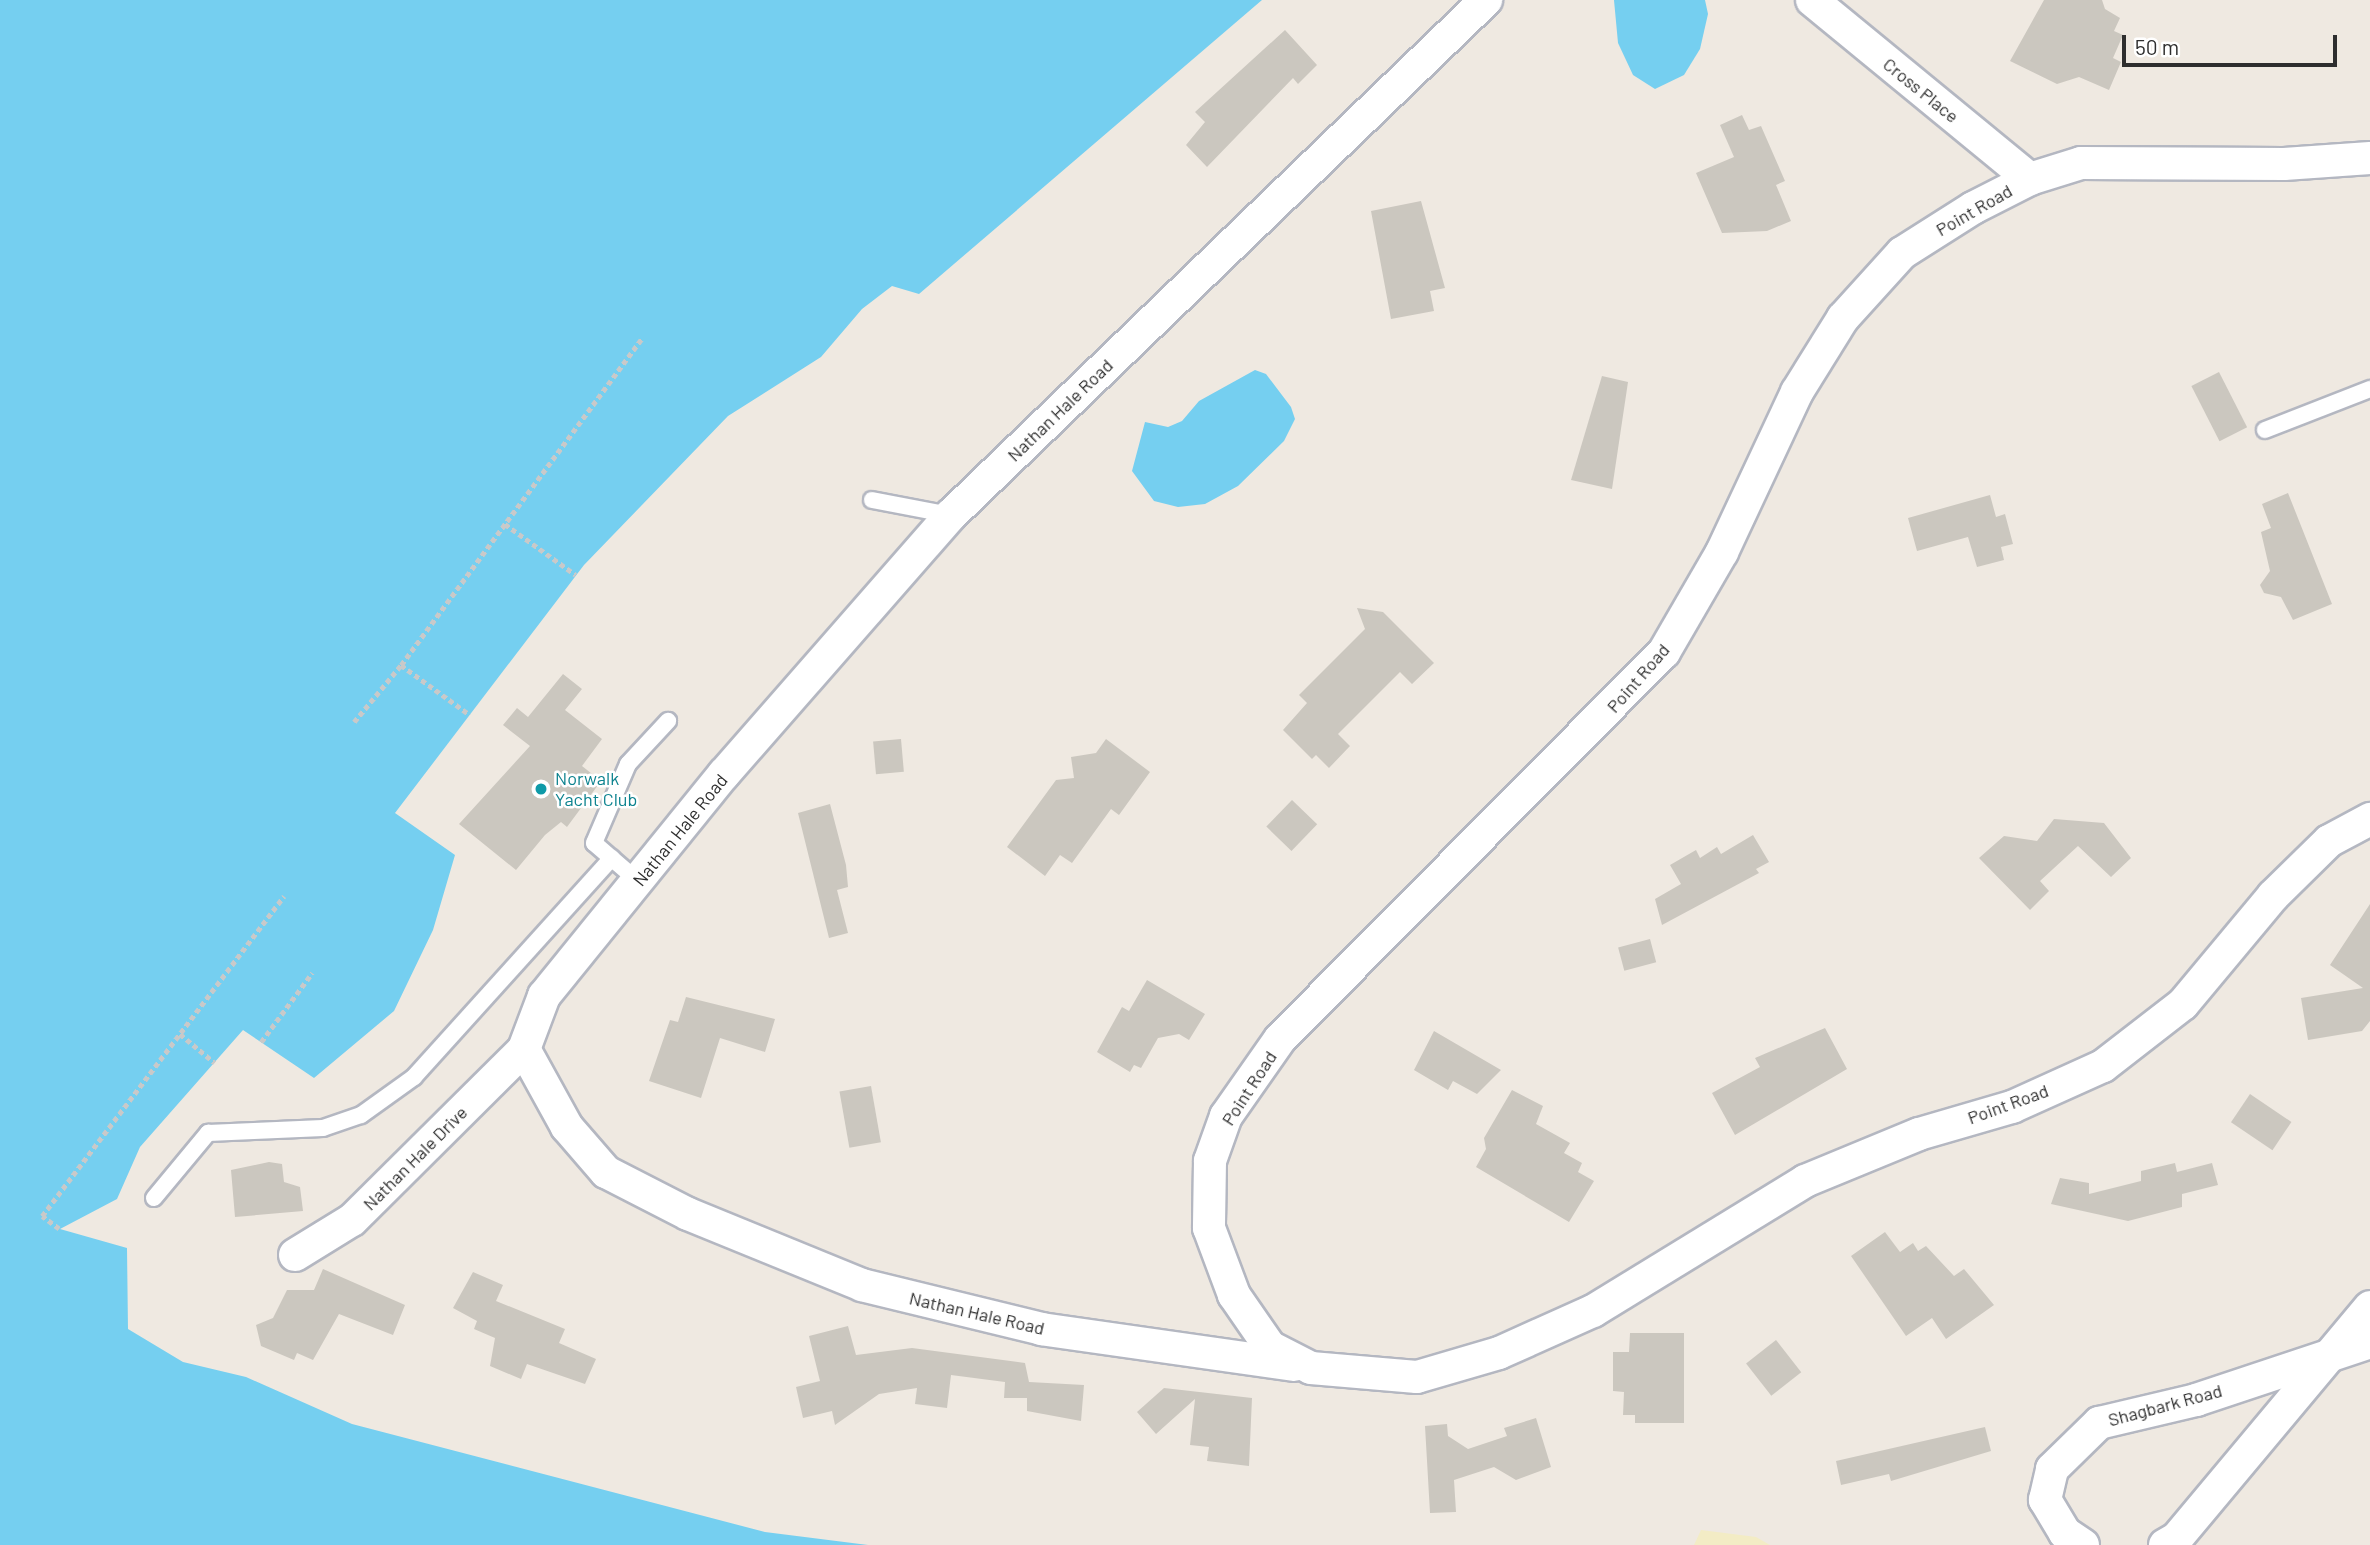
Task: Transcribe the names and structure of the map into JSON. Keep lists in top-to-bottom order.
{
  "streets": {
    "street": [
      "Cross Place",
      "Point Road",
      "Nathan Hale Road",
      "Nathan Hale Drive",
      "Shagbark Road"
    ]
  },
  "crossings": [
    ["Cross Place", "Point Road"],
    ["Point Road", "Nathan Hale Road"],
    ["Nathan Hale Road", "Nathan Hale Drive"]
  ],
  "places": ["Norwalk Yacht Club"],
  "scale_bar": "50 m"
}
